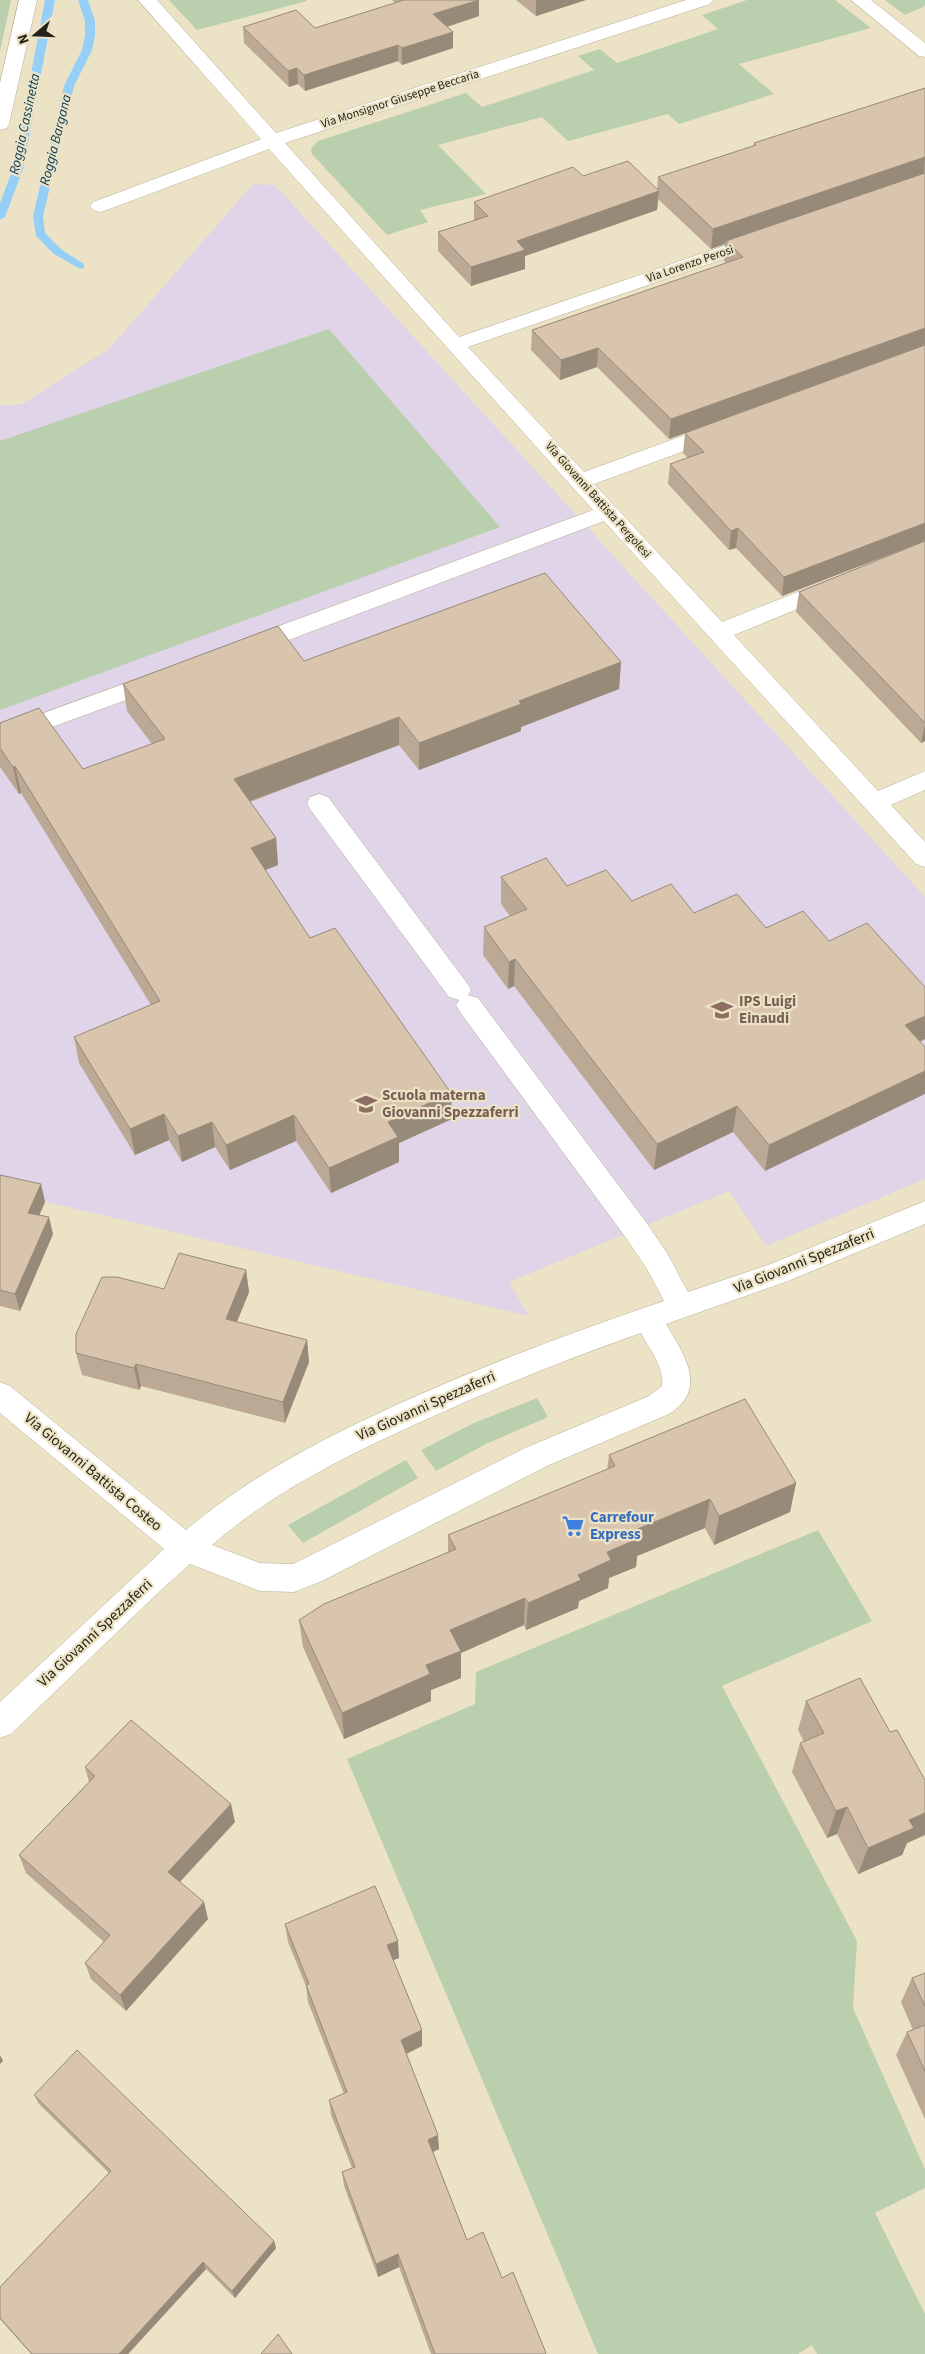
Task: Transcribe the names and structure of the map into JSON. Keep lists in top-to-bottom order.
{
  "streets": {
    "street": [
      "Via Monsignor Giuseppe Beccaria",
      "Via Lorenzo Perosi",
      "Via Giovanni Battista Pergolesi",
      "Via Giovanni Spezzaferri",
      "Via Giovanni Battista Costeo"
    ]
  },
  "crossings": [
    ["Via Monsignor Giuseppe Beccaria", "Via Giovanni Battista Pergolesi"],
    ["Via Lorenzo Perosi", "Via Giovanni Battista Pergolesi"],
    ["Via Giovanni Spezzaferri", "Via Giovanni Battista Costeo"]
  ],
  "water": ["Roggia Cassinetta", "Roggia Bargana"],
  "places": {
    "school or university": ["IPS Luigi Einaudi", "Scuola materna Giovanni Spezzaferri"],
    "supermarket": ["Carrefour Express"]
  },
  "north": "left"
}
